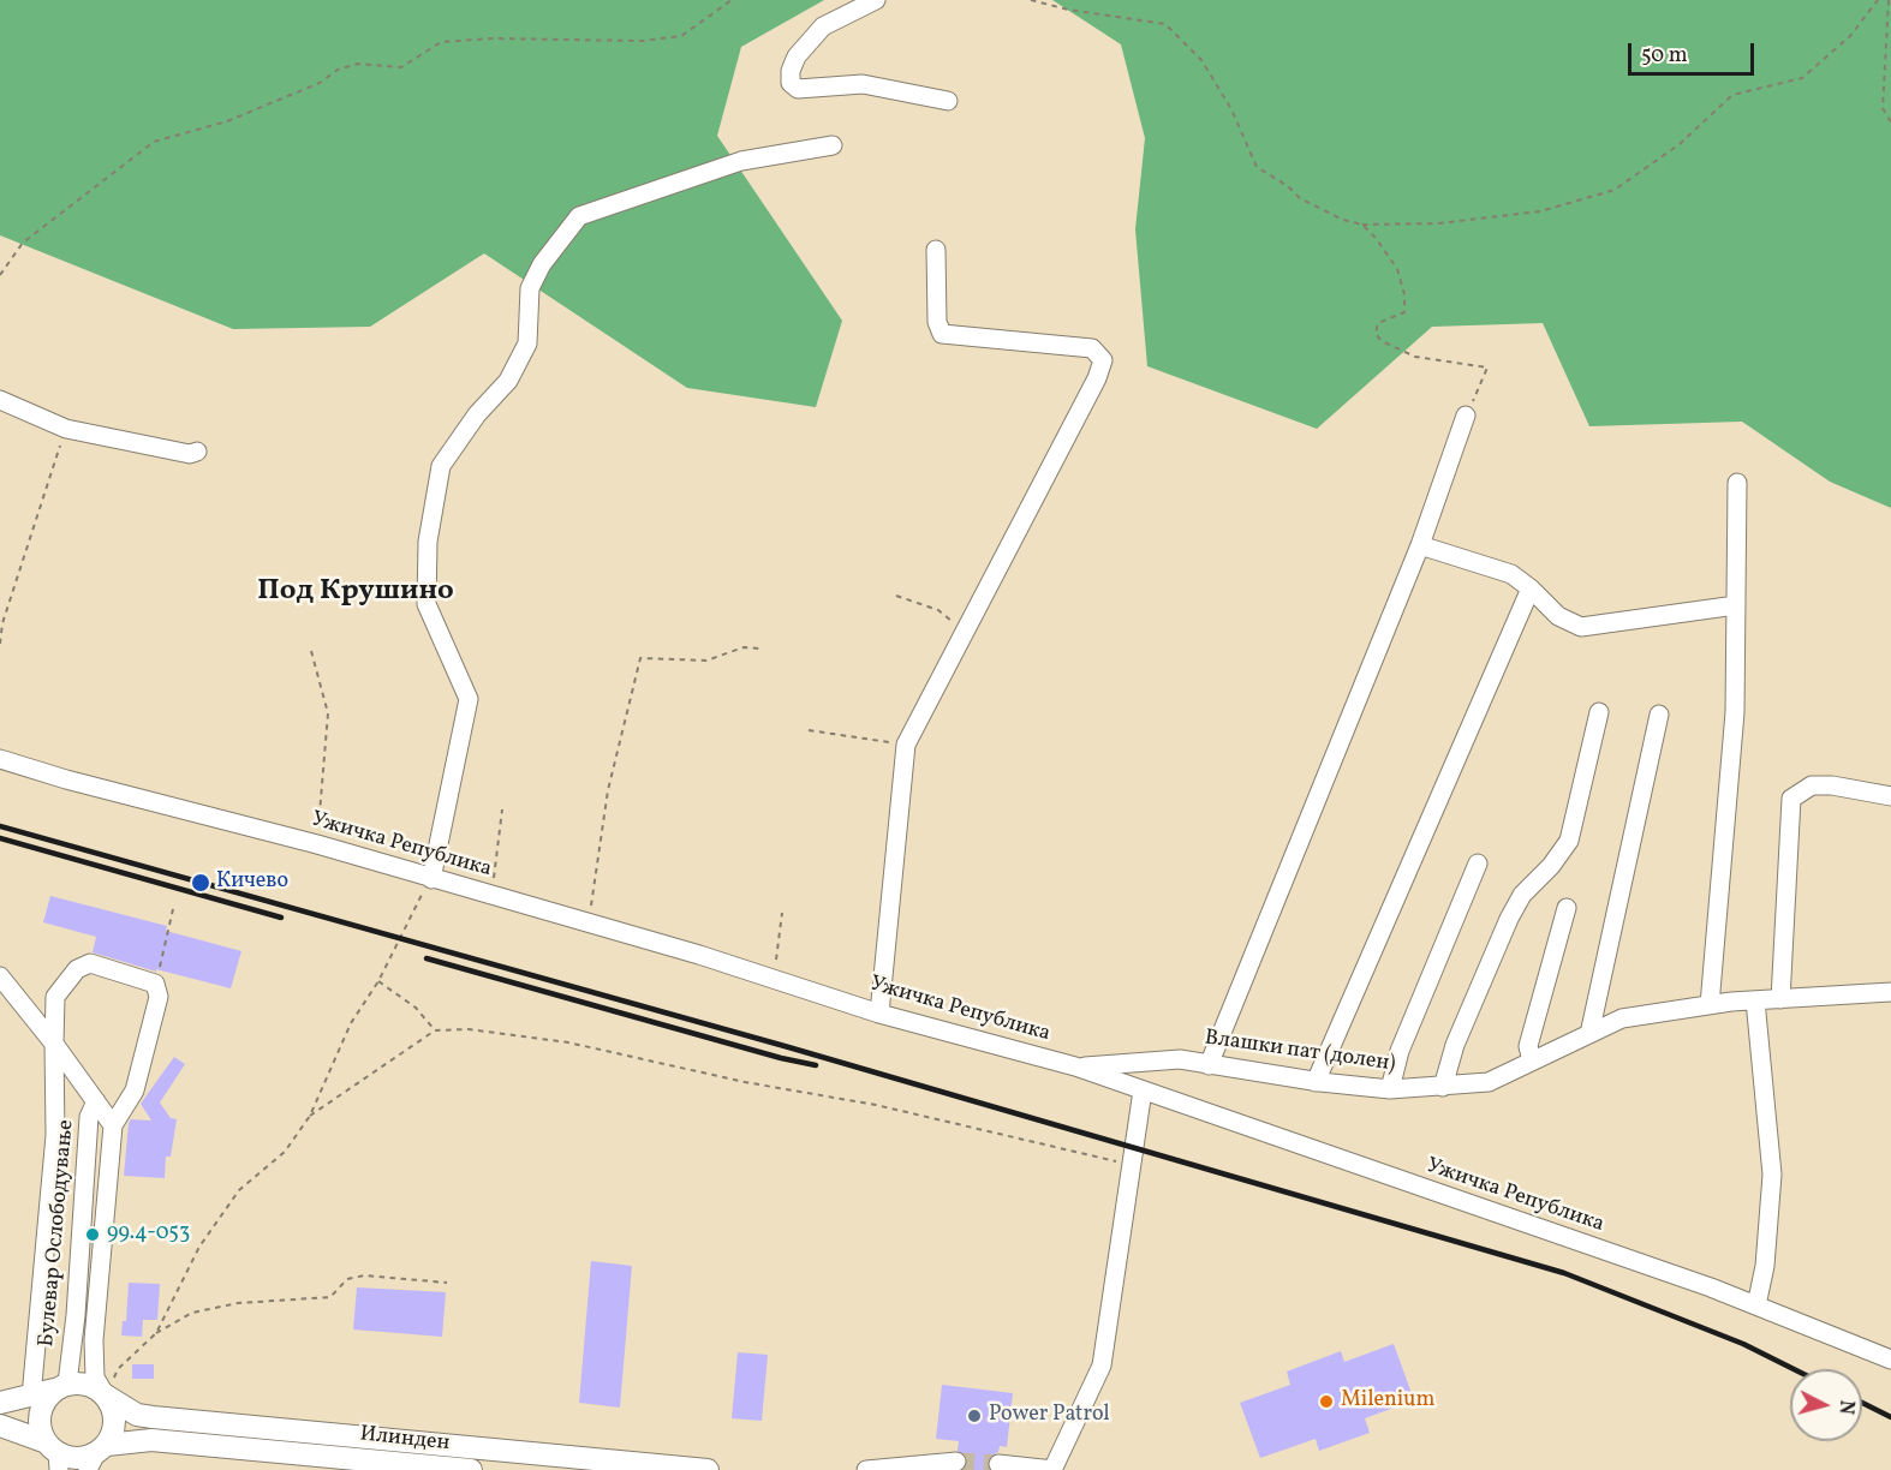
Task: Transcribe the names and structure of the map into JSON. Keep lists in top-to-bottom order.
{
  "streets": {
    "main road": ["Илинден"],
    "street": ["Ужичка Република", "Влашки пат (долен)", "Булевар Ослободување"]
  },
  "crossings": [
    ["Ужичка Република", "Влашки пат (долен)"],
    ["Булевар Ослободување", "Илинден"]
  ],
  "districts": ["Под Крушино"],
  "places": [
    "Кичево",
    "99.4-053",
    "Milenium",
    "Power Patrol"
  ],
  "scale_bar": "50 m",
  "north": "right"
}
